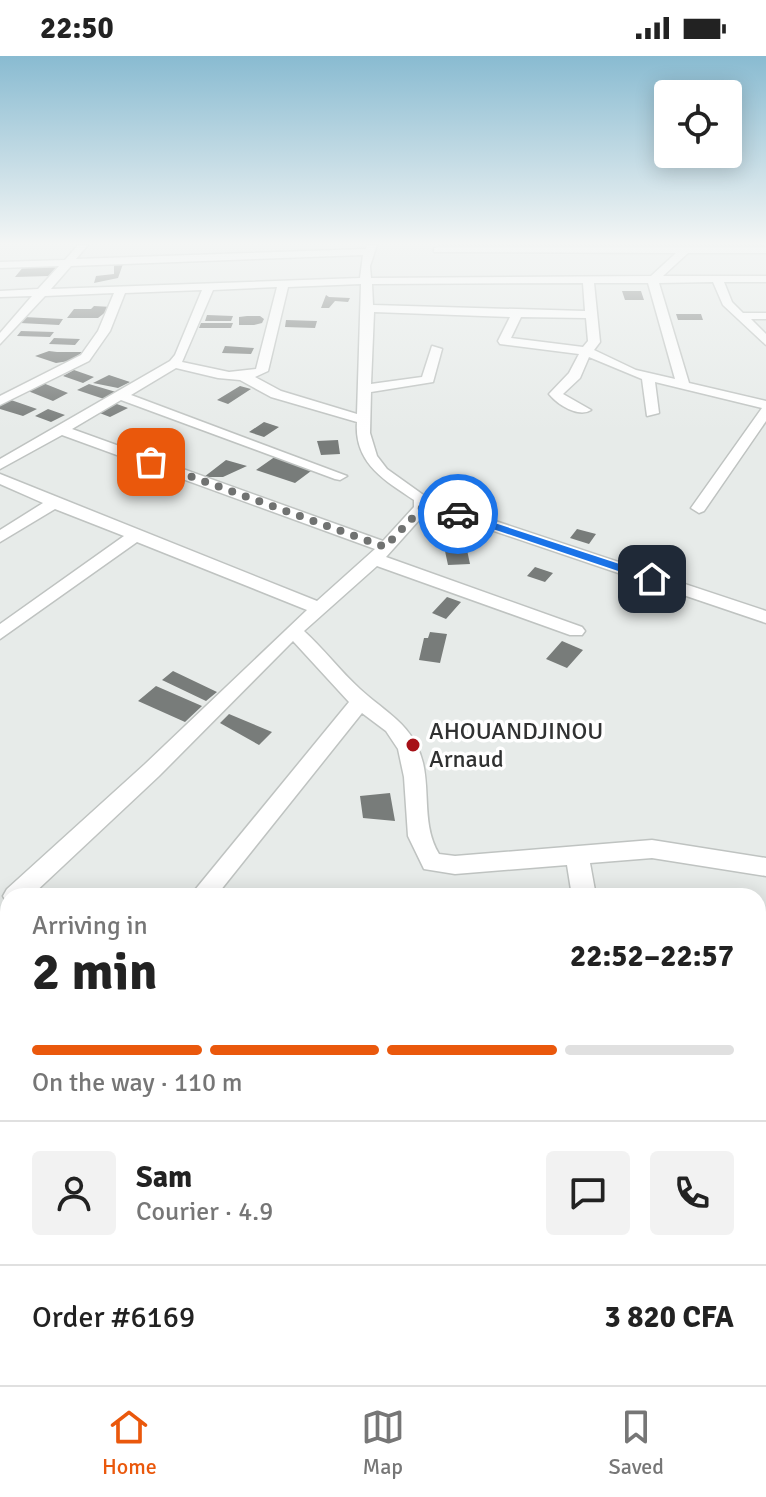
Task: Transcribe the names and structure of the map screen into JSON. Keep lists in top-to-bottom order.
{
  "places": ["AHOUANDJINOU Arnaud"],
  "page": {
    "status": "22:50",
    "heading": ["2 min", "Arriving in", "22:52–22:57"],
    "panel": [
      "Sam",
      "Courier · 4.9",
      "Order #6169",
      "3 820 CFA"
    ],
    "bar": "On the way · 110 m",
    "tabs": ["Home", "Map", "Saved"]
  }
}
